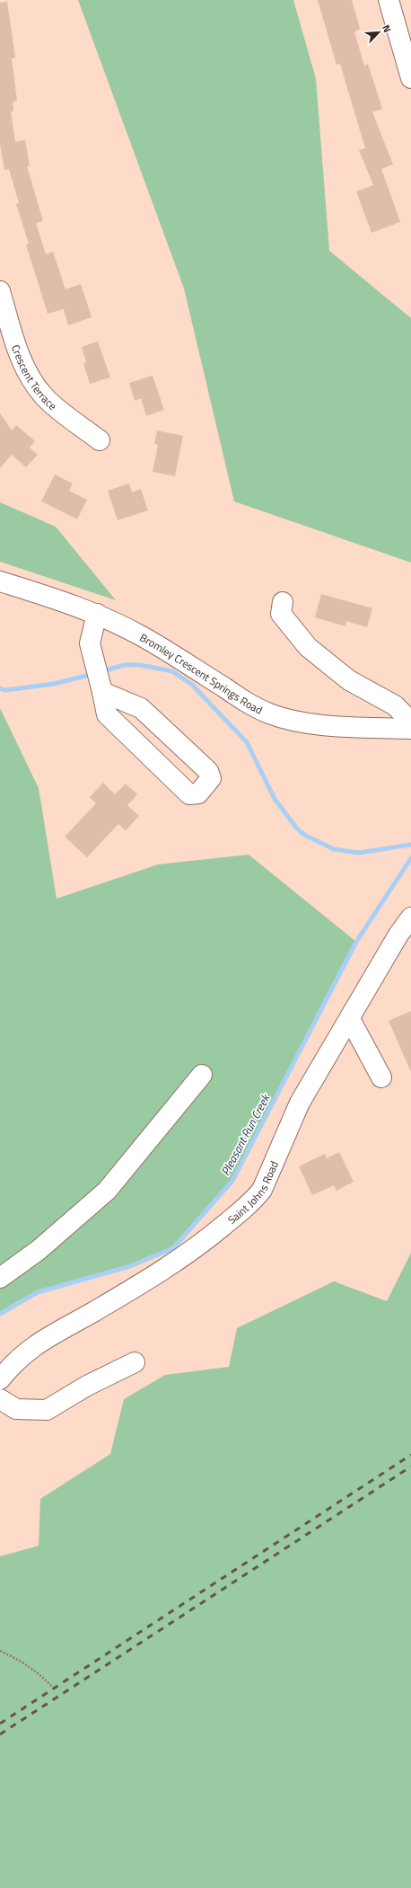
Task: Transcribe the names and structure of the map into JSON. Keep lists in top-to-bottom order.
{
  "streets": {
    "street": ["Crescent Terrace", "Bromley Crescent Springs Road", "Saint Johns Road"]
  },
  "water": ["Pleasant Run Creek"],
  "north": "top right"
}
